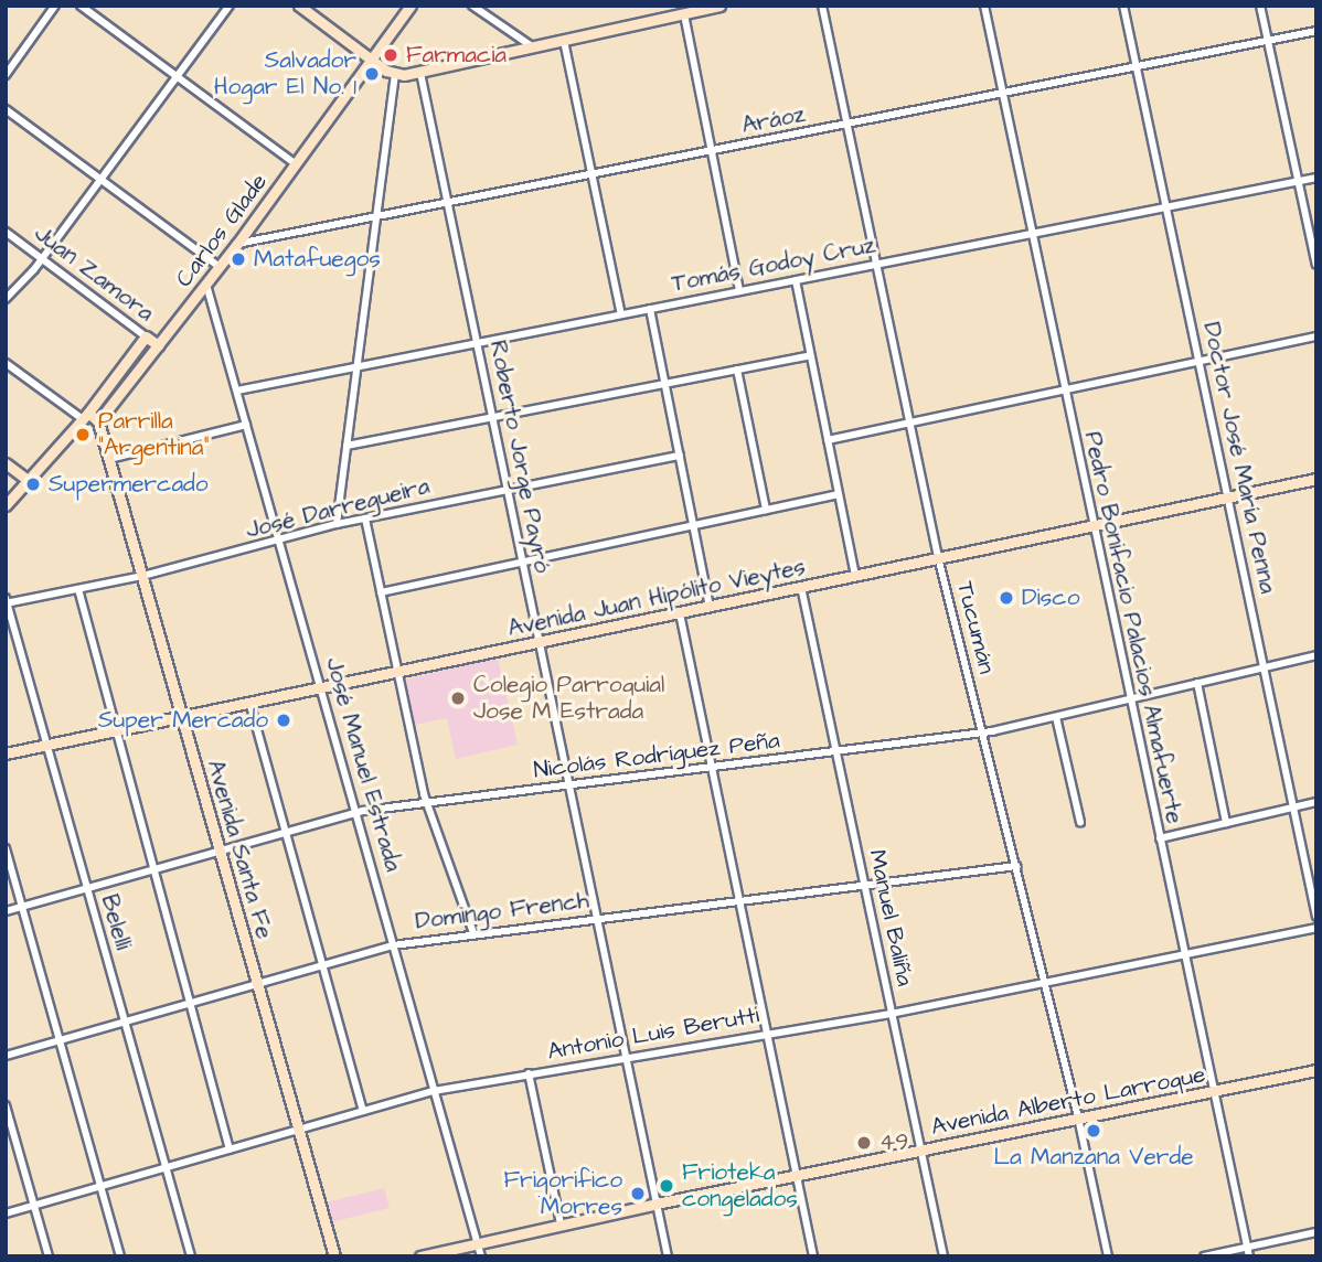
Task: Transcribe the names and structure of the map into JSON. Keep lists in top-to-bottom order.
{
  "streets": {
    "street": [
      "Aráoz",
      "Carlos Glade",
      "Tomás Godoy Cruz",
      "Juan Zamora",
      "Roberto Jorge Payró",
      "Doctor José María Penna",
      "José Darregueira",
      "Avenida Juan Hipólito Vieytes",
      "Tucumán",
      "Pedro Bonifacio Palacios Almafuerte",
      "Nicolás Rodríguez Peña",
      "José Manuel Estrada",
      "Avenida Santa Fe",
      "Domingo French",
      "Manuel Baliña",
      "Belelli",
      "Antonio Luis Berutti",
      "Avenida Alberto Larroque"
    ]
  },
  "crossings": [
    ["Aráoz", "Carlos Glade"],
    ["Aráoz", "Roberto Jorge Payró"],
    ["Aráoz", "Doctor José María Penna"],
    ["Aráoz", "Tucumán"],
    ["Aráoz", "Pedro Bonifacio Palacios Almafuerte"],
    ["Carlos Glade", "Juan Zamora"],
    ["Carlos Glade", "José Manuel Estrada"],
    ["Carlos Glade", "Avenida Santa Fe"],
    ["Tomás Godoy Cruz", "Roberto Jorge Payró"],
    ["Tomás Godoy Cruz", "Doctor José María Penna"],
    ["Tomás Godoy Cruz", "Tucumán"],
    ["Tomás Godoy Cruz", "Pedro Bonifacio Palacios Almafuerte"],
    ["Tomás Godoy Cruz", "José Manuel Estrada"],
    ["Roberto Jorge Payró", "José Darregueira"],
    ["Roberto Jorge Payró", "Avenida Juan Hipólito Vieytes"],
    ["Roberto Jorge Payró", "Nicolás Rodríguez Peña"],
    ["Roberto Jorge Payró", "Domingo French"],
    ["Roberto Jorge Payró", "Antonio Luis Berutti"],
    ["Roberto Jorge Payró", "Avenida Alberto Larroque"],
    ["Doctor José María Penna", "Avenida Juan Hipólito Vieytes"],
    ["Doctor José María Penna", "Nicolás Rodríguez Peña"],
    ["José Darregueira", "José Manuel Estrada"],
    ["José Darregueira", "Avenida Santa Fe"],
    ["José Darregueira", "Belelli"],
    ["Avenida Juan Hipólito Vieytes", "Tucumán"],
    ["Avenida Juan Hipólito Vieytes", "Pedro Bonifacio Palacios Almafuerte"],
    ["Avenida Juan Hipólito Vieytes", "José Manuel Estrada"],
    ["Avenida Juan Hipólito Vieytes", "Avenida Santa Fe"],
    ["Avenida Juan Hipólito Vieytes", "Manuel Baliña"],
    ["Avenida Juan Hipólito Vieytes", "Belelli"],
    ["Tucumán", "Nicolás Rodríguez Peña"],
    ["Tucumán", "Domingo French"],
    ["Tucumán", "Antonio Luis Berutti"],
    ["Tucumán", "Avenida Alberto Larroque"],
    ["Pedro Bonifacio Palacios Almafuerte", "Nicolás Rodríguez Peña"],
    ["Pedro Bonifacio Palacios Almafuerte", "Antonio Luis Berutti"],
    ["Pedro Bonifacio Palacios Almafuerte", "Avenida Alberto Larroque"],
    ["Nicolás Rodríguez Peña", "José Manuel Estrada"],
    ["Nicolás Rodríguez Peña", "Avenida Santa Fe"],
    ["Nicolás Rodríguez Peña", "Manuel Baliña"],
    ["Nicolás Rodríguez Peña", "Belelli"],
    ["José Manuel Estrada", "Domingo French"],
    ["José Manuel Estrada", "Antonio Luis Berutti"],
    ["José Manuel Estrada", "Avenida Alberto Larroque"],
    ["Avenida Santa Fe", "Domingo French"],
    ["Avenida Santa Fe", "Antonio Luis Berutti"],
    ["Domingo French", "Manuel Baliña"],
    ["Domingo French", "Belelli"],
    ["Manuel Baliña", "Antonio Luis Berutti"],
    ["Manuel Baliña", "Avenida Alberto Larroque"],
    ["Belelli", "Antonio Luis Berutti"]
  ],
  "places": [
    "Farmacia",
    "Salvador Hogar El No. 1",
    "Matafuegos",
    "Parrilla \"Argentina\"",
    "Supermercado",
    "Disco",
    "Colegio Parroquial Jose M Estrada",
    "Super Mercado",
    "La Manzana Verde",
    "49",
    "Frioteka congelados",
    "Frigorifico Morres"
  ]
}
